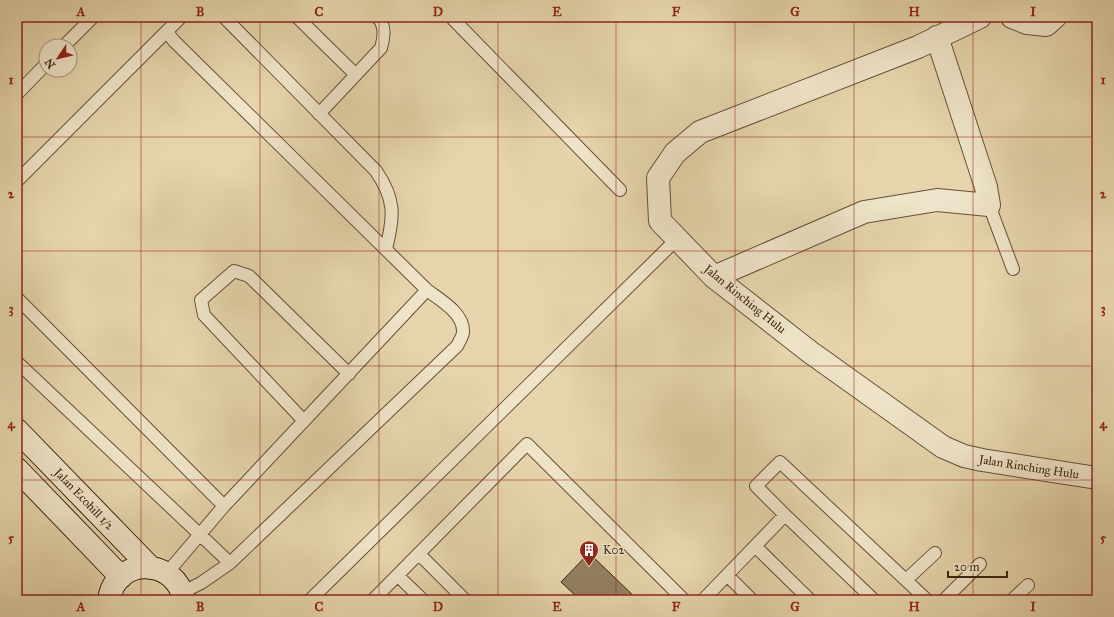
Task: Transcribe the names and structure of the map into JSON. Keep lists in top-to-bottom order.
{
  "streets": {
    "street": ["Jalan Rinching Hulu", "Jalan Ecohill 1/2"]
  },
  "places": {
    "building": ["K02"]
  },
  "scale_bar": "20 m",
  "north": "bottom left",
  "grid": {
    "columns": [
      "A",
      "B",
      "C",
      "D",
      "E",
      "F",
      "G",
      "H",
      "I"
    ],
    "rows": [
      "1",
      "2",
      "3",
      "4",
      "5"
    ]
  }
}
